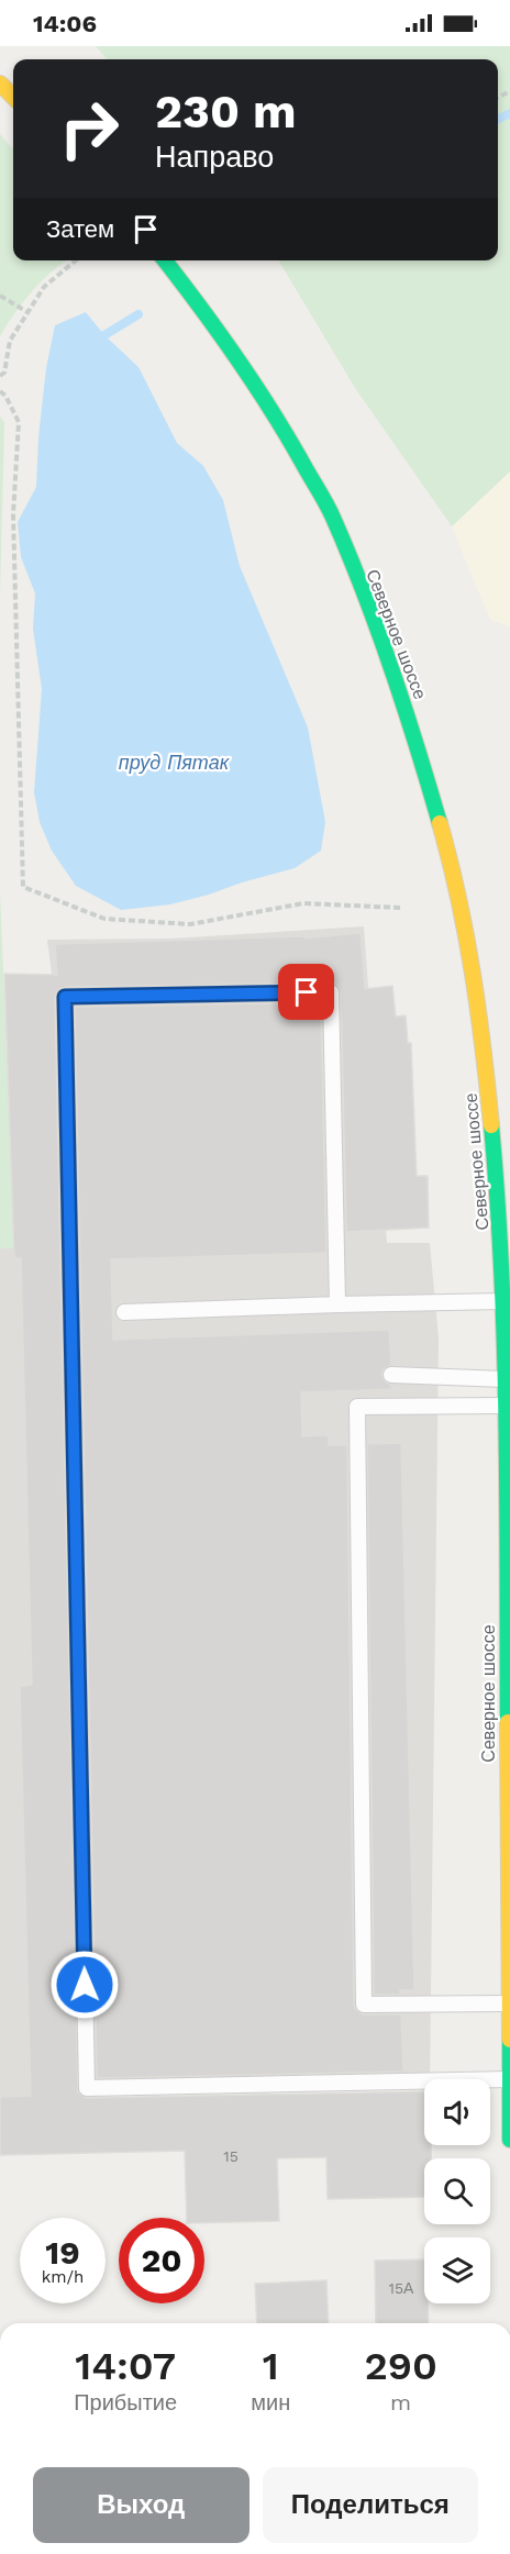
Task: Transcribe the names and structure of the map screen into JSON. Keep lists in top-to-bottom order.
{
  "streets": {
    "main road": ["Северное шоссе"]
  },
  "water": ["пруд Пятак"],
  "house_numbers": ["15", "15А"],
  "page": {
    "status": "14:06",
    "turn": ["230 m", "Направо"],
    "then": "Затем",
    "speed": "19 km/h",
    "limit": "20",
    "eta": [
      "14:07",
      "Прибытие",
      "1",
      "мин",
      "290",
      "m"
    ],
    "buttons": ["Выход", "Поделиться"]
  }
}
